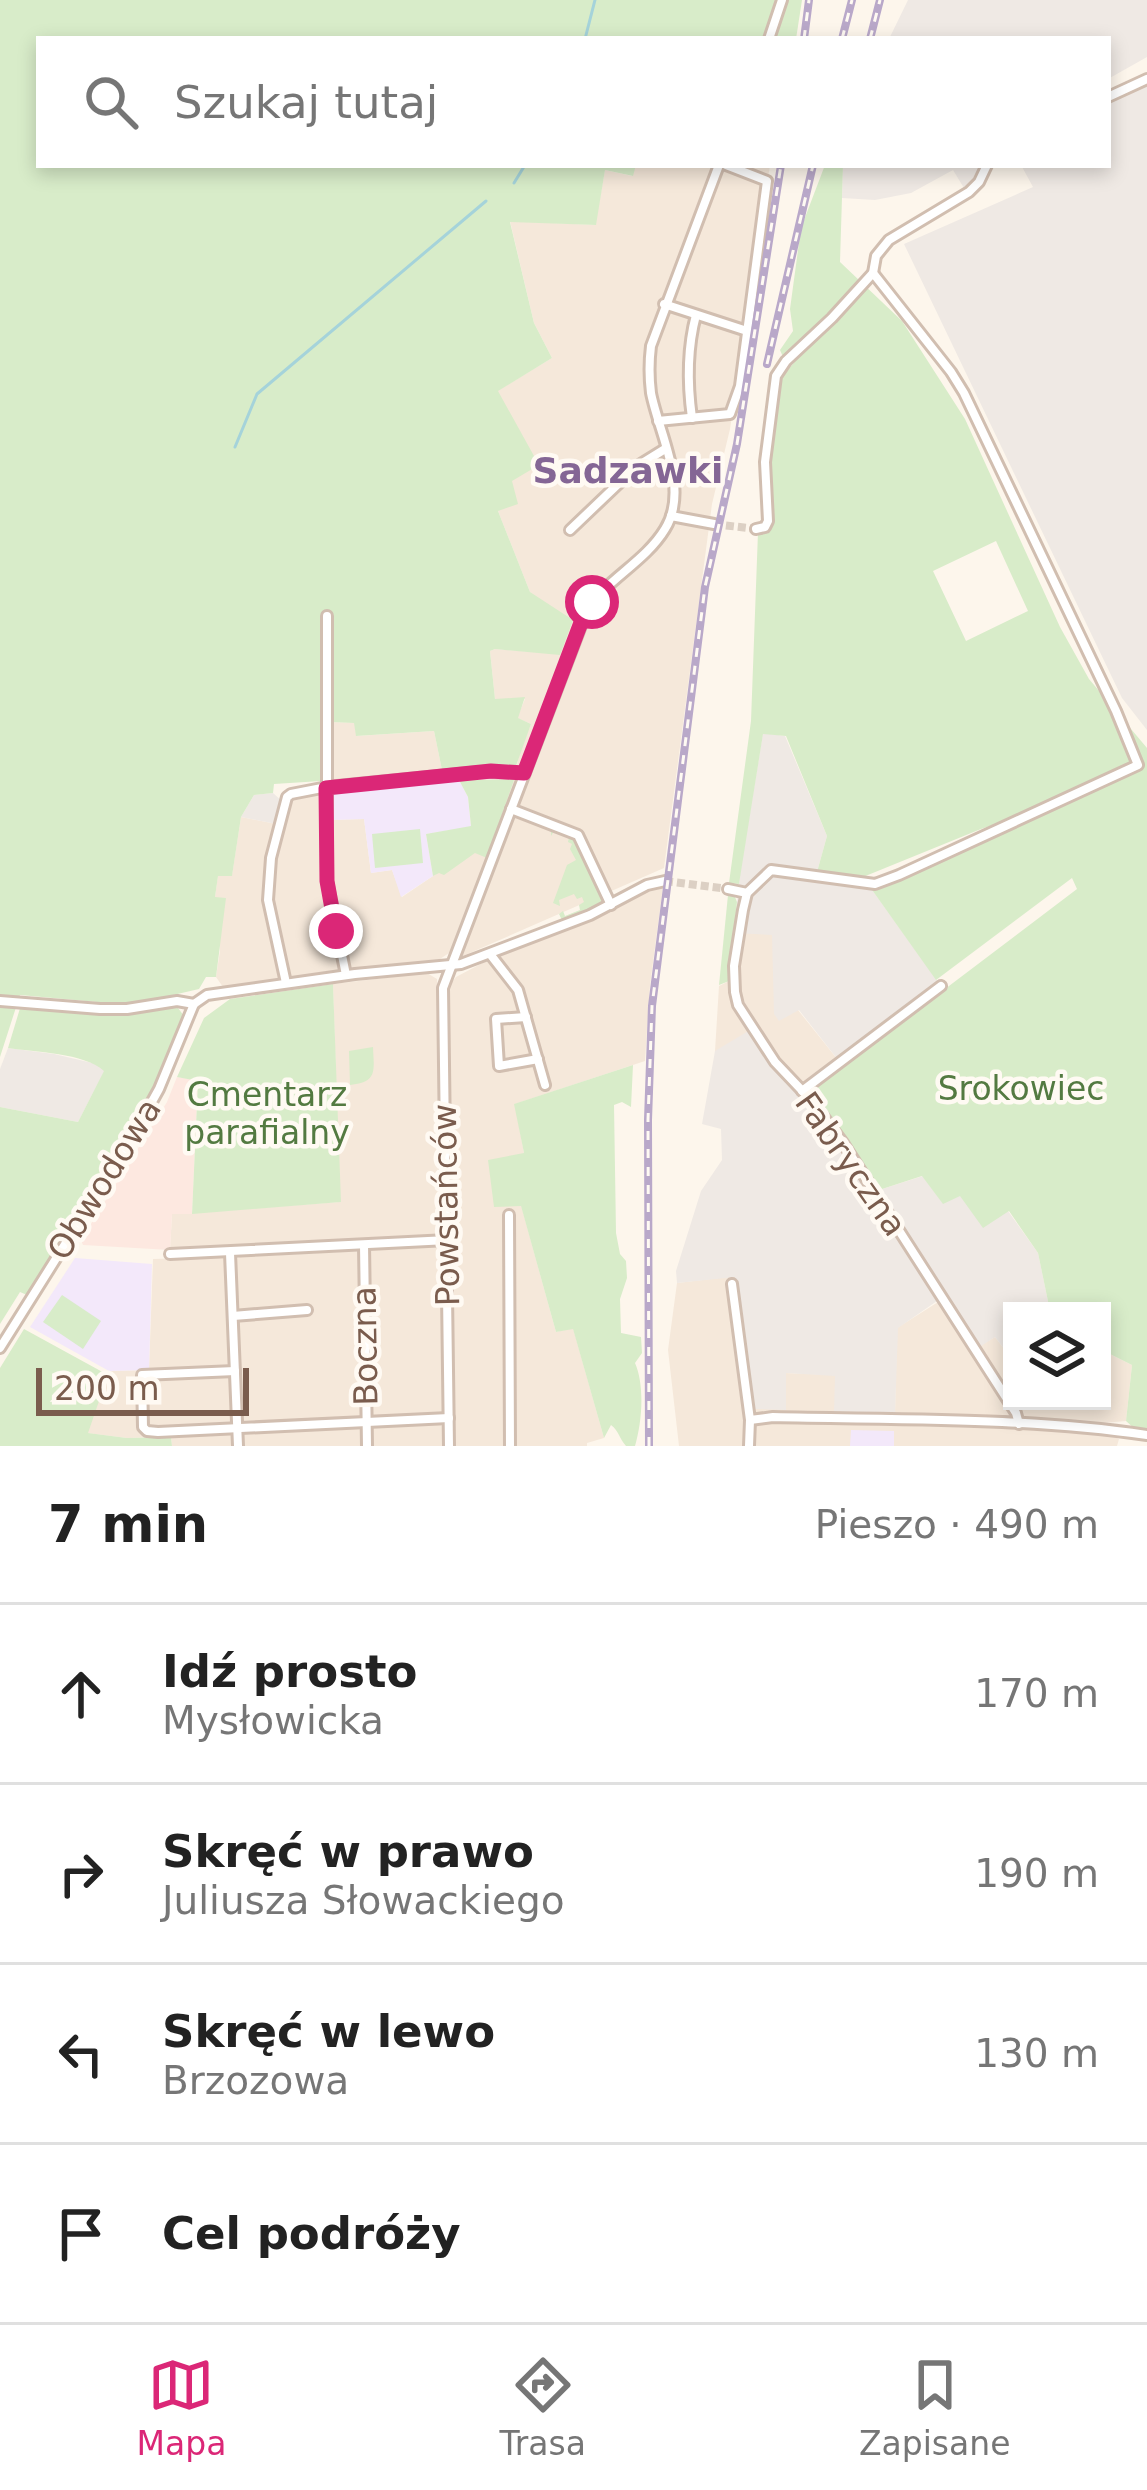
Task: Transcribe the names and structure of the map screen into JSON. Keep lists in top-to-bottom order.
{
  "streets": {
    "street": [
      "Fabryczna",
      "Obwodowa",
      "Powstańców",
      "Boczna"
    ]
  },
  "districts": ["Sadzawki"],
  "parks": ["Srokowiec", "Cmentarz parafialny"],
  "scale_bar": "200 m",
  "page": {
    "search": "Szukaj tutaj",
    "scale": "200 m",
    "heading": ["7 min", "Pieszo · 490 m"],
    "list": [
      ["Idź prosto", "Mysłowicka", "170 m"],
      ["Skręć w prawo", "Juliusza Słowackiego", "190 m"],
      ["Skręć w lewo", "Brzozowa", "130 m"],
      "Cel podróży"
    ],
    "nav": ["Mapa", "Trasa", "Zapisane"]
  }
}
